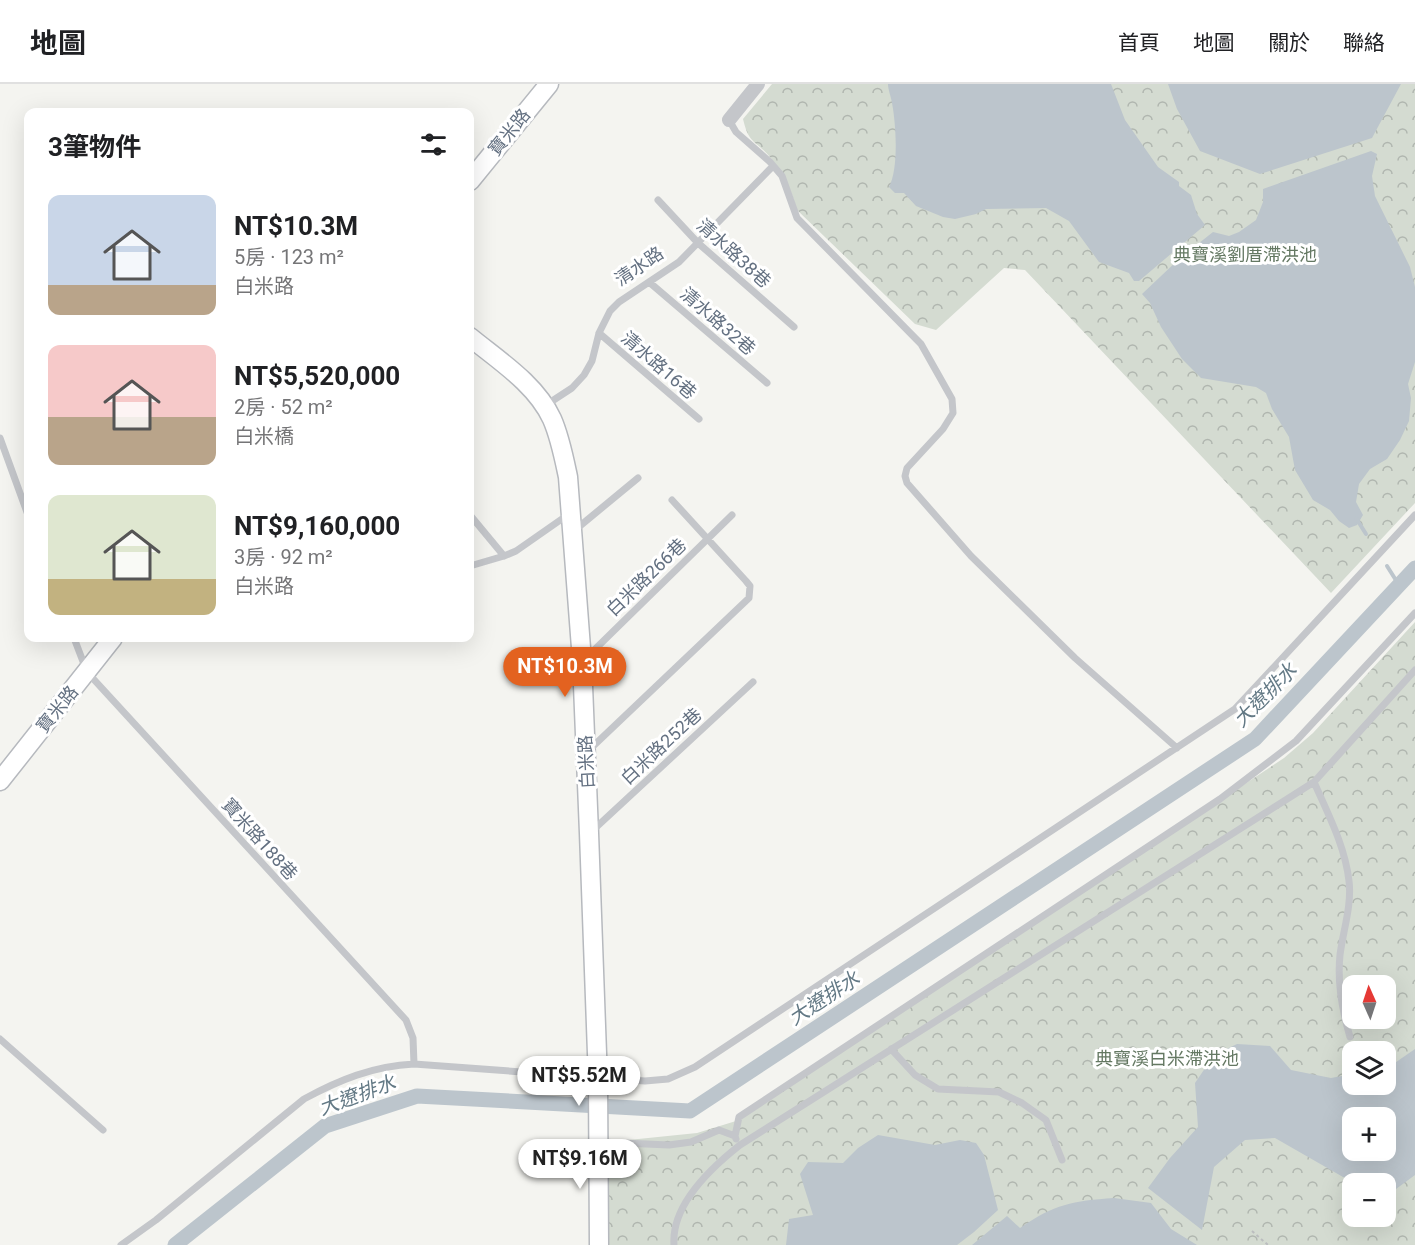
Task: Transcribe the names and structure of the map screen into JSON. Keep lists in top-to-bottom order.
{
  "streets": {
    "street": ["寶米路", "白米路"],
    "lane": [
      "清水路38巷",
      "清水路",
      "清水路32巷",
      "清水路16巷",
      "白米路266巷",
      "白米路252巷",
      "寶米路188巷"
    ]
  },
  "crossings": [
    ["寶米路", "寶米路188巷"],
    ["清水路38巷", "清水路"],
    ["清水路", "清水路32巷"],
    ["清水路", "清水路16巷"],
    ["清水路", "白米路"],
    ["白米路266巷", "白米路"],
    ["白米路252巷", "白米路"]
  ],
  "water": ["大遼排水"],
  "parks": ["典寶溪劉厝滯洪池", "典寶溪白米滯洪池"],
  "north": "top",
  "page": {
    "header": "地圖",
    "nav": [
      "首頁",
      "地圖",
      "關於",
      "聯絡"
    ],
    "heading": "3筆物件",
    "list": [
      {
        "name": "NT$10.3M",
        "note": "5房 · 123 m² · 白米路"
      },
      {
        "name": "NT$5,520,000",
        "note": "2房 · 52 m² · 白米橋"
      },
      {
        "name": "NT$9,160,000",
        "note": "3房 · 92 m² · 白米路"
      }
    ],
    "price": ["NT$10.3M", "NT$5.52M", "NT$9.16M"],
    "map_buttons": ["+", "−"]
  }
}
